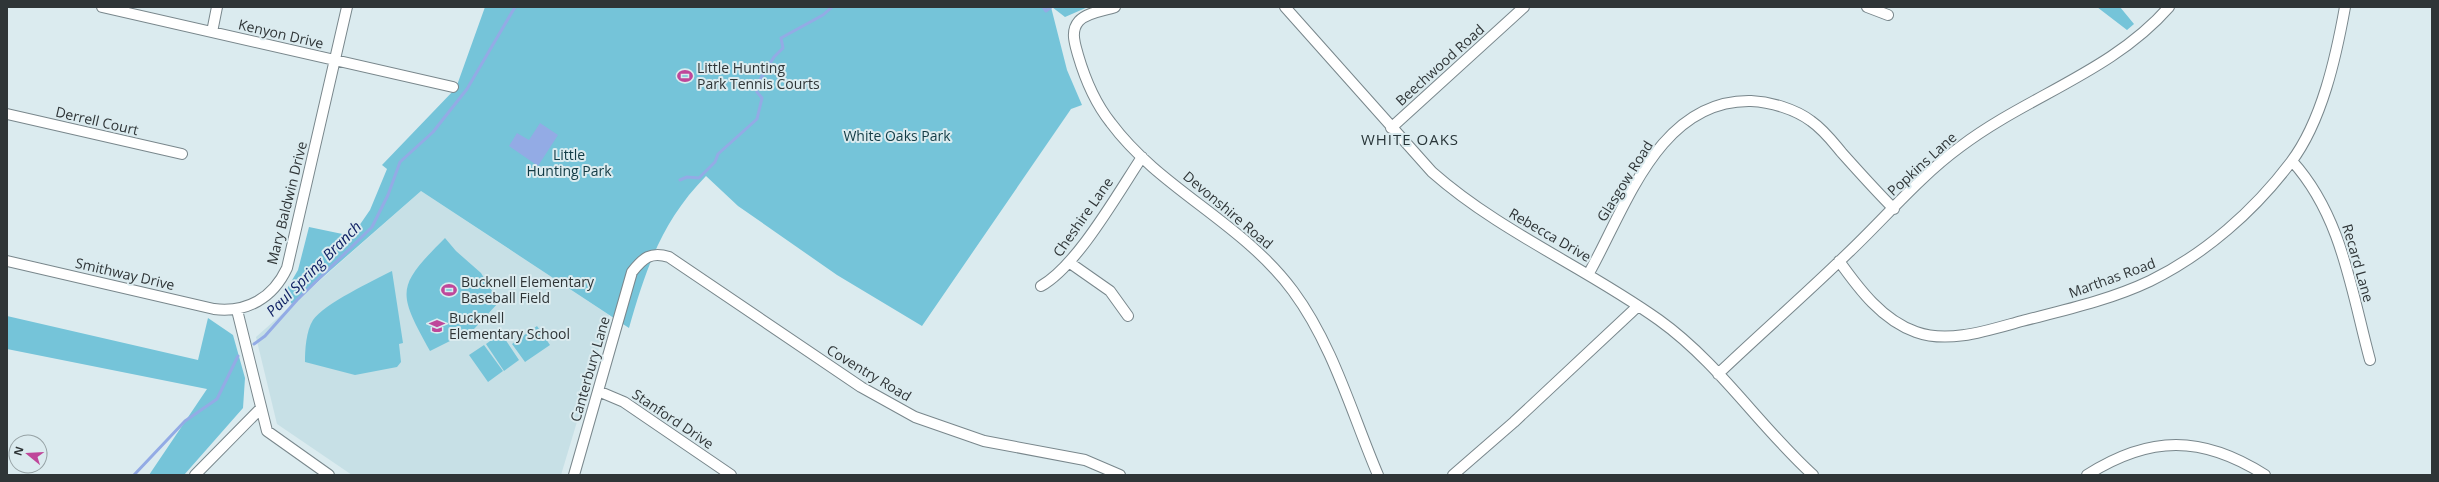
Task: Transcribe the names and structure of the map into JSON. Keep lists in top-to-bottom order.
{
  "streets": {
    "street": [
      "Kenyon Drive",
      "Beechwood Road",
      "Derrell Court",
      "Popkins Lane",
      "Glasgow Road",
      "Mary Baldwin Drive",
      "Devonshire Road",
      "Cheshire Lane",
      "Rebecca Drive",
      "Recard Lane",
      "Smithway Drive",
      "Marthas Road",
      "Canterbury Lane",
      "Coventry Road",
      "Stanford Drive"
    ]
  },
  "crossings": [
    ["Kenyon Drive", "Mary Baldwin Drive"],
    ["Beechwood Road", "Rebecca Drive"],
    ["Popkins Lane", "Glasgow Road"],
    ["Popkins Lane", "Rebecca Drive"],
    ["Popkins Lane", "Marthas Road"],
    ["Glasgow Road", "Rebecca Drive"],
    ["Mary Baldwin Drive", "Smithway Drive"],
    ["Devonshire Road", "Cheshire Lane"],
    ["Recard Lane", "Marthas Road"],
    ["Canterbury Lane", "Coventry Road"],
    ["Canterbury Lane", "Stanford Drive"]
  ],
  "districts": ["WHITE OAKS"],
  "water": ["Paul Spring Branch"],
  "parks": ["White Oaks Park", "Little Hunting Park"],
  "places": {
    "sports": ["Little Hunting Park Tennis Courts", "Bucknell Elementary Baseball Field"],
    "school or university": ["Bucknell Elementary School"]
  },
  "north": "left"
}
